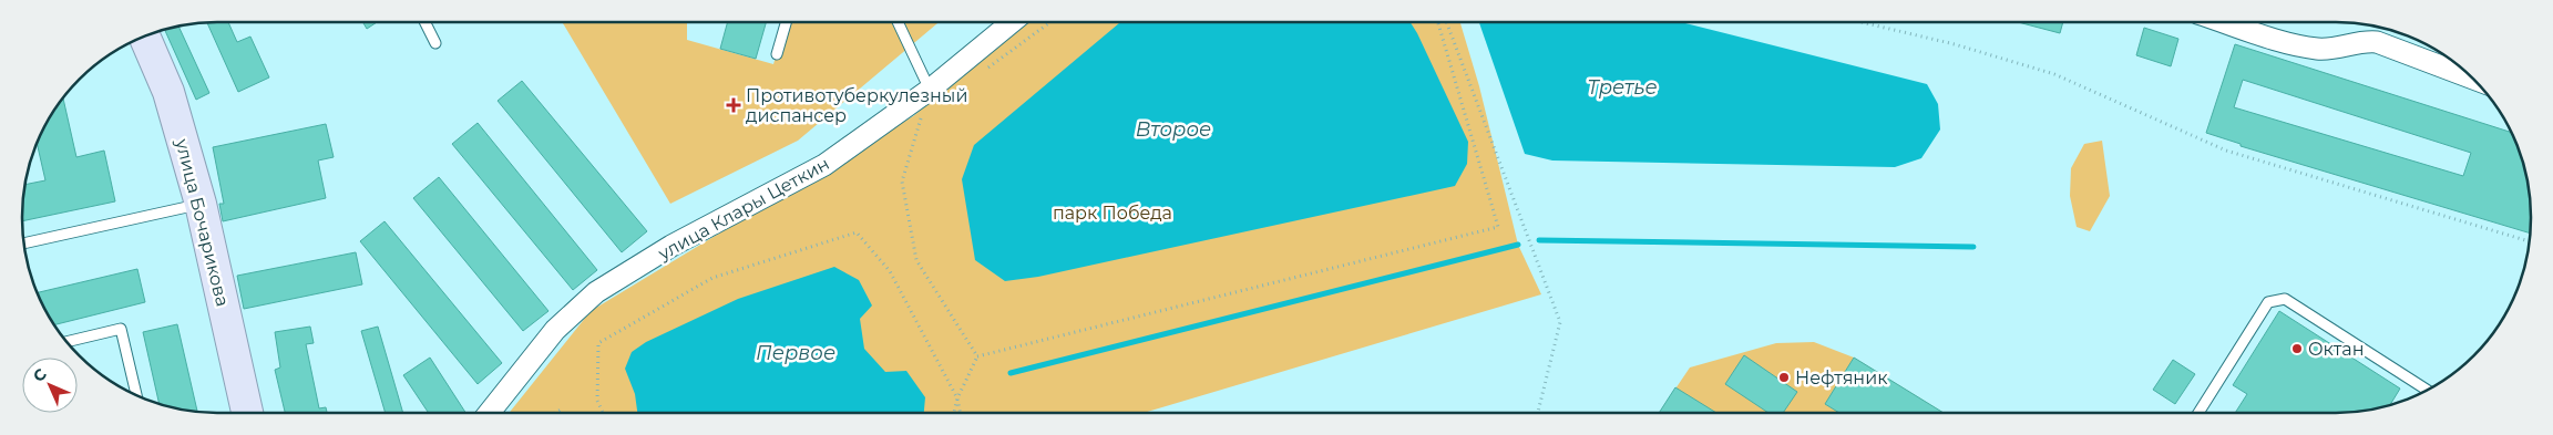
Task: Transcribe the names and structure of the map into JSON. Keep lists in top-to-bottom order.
{
  "streets": {
    "main road": ["улица Бочарикова"],
    "street": ["улица Клары Цеткин"]
  },
  "water": ["Третье", "Второе", "Первое"],
  "parks": ["парк Победa"],
  "places": {
    "health": ["Противотуберкулезный диспансер"],
    "other": ["Октан", "Нефтяник"]
  },
  "north": "top left"
}
